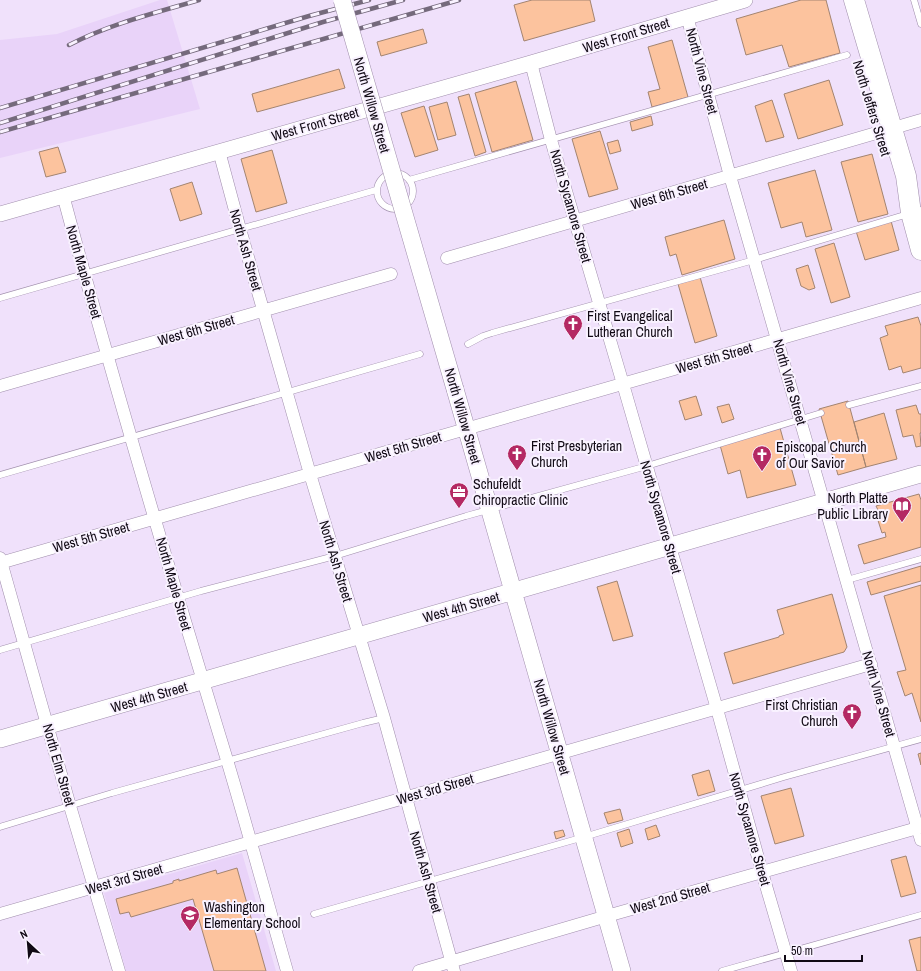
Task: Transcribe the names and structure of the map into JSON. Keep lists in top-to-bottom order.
{
  "streets": {
    "highway": ["North Jeffers Street"],
    "main road": ["North Willow Street", "West 4th Street"],
    "street": [
      "West Front Street",
      "North Vine Street",
      "West 6th Street",
      "North Sycamore Street",
      "North Ash Street",
      "North Maple Street",
      "West 5th Street",
      "North Elm Street",
      "West 3rd Street",
      "West 2nd Street"
    ]
  },
  "crossings": [
    ["West Front Street", "North Vine Street"],
    ["West Front Street", "North Willow Street"],
    ["West Front Street", "North Sycamore Street"],
    ["West Front Street", "North Ash Street"],
    ["West Front Street", "North Maple Street"],
    ["North Vine Street", "West 6th Street"],
    ["North Vine Street", "West 5th Street"],
    ["North Vine Street", "West 4th Street"],
    ["North Vine Street", "West 3rd Street"],
    ["North Vine Street", "West 2nd Street"],
    ["North Willow Street", "West 5th Street"],
    ["North Willow Street", "West 4th Street"],
    ["North Willow Street", "West 3rd Street"],
    ["North Willow Street", "West 2nd Street"],
    ["North Jeffers Street", "West 6th Street"],
    ["West 6th Street", "North Sycamore Street"],
    ["West 6th Street", "North Ash Street"],
    ["West 6th Street", "North Maple Street"],
    ["North Sycamore Street", "West 5th Street"],
    ["North Sycamore Street", "West 4th Street"],
    ["North Sycamore Street", "West 3rd Street"],
    ["North Sycamore Street", "West 2nd Street"],
    ["North Ash Street", "West 5th Street"],
    ["North Ash Street", "West 4th Street"],
    ["North Ash Street", "West 3rd Street"],
    ["North Ash Street", "West 2nd Street"],
    ["North Maple Street", "West 5th Street"],
    ["North Maple Street", "West 4th Street"],
    ["North Maple Street", "West 3rd Street"],
    ["West 5th Street", "North Elm Street"],
    ["West 4th Street", "North Elm Street"],
    ["North Elm Street", "West 3rd Street"]
  ],
  "places": {
    "church": [
      "First Evangelical Lutheran Church",
      "First Presbyterian Church",
      "Episcopal Church of Our Savior",
      "First Christian Church"
    ],
    "office": ["Schufeldt Chiropractic Clinic"],
    "library": ["North Platte Public Library"],
    "school or university": ["Washington Elementary School"]
  },
  "scale_bar": "50 m",
  "north": "top left"
}
